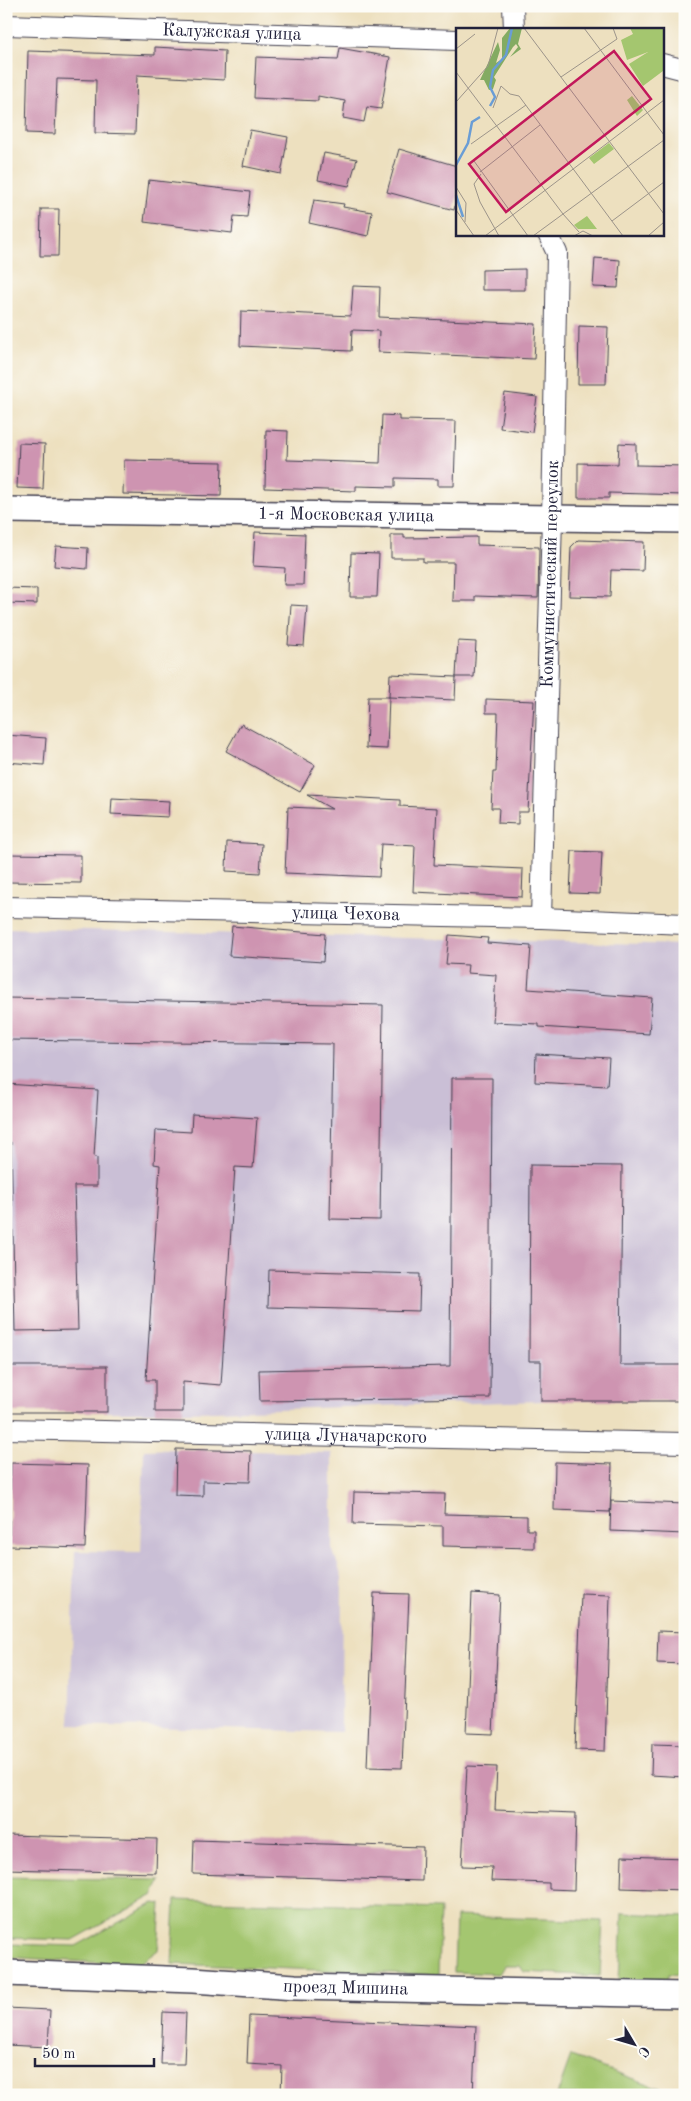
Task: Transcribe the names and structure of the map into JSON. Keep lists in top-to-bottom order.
{
  "streets": {
    "main road": ["1-я Московская улица", "проезд Мишина"],
    "street": [
      "Калужская улица",
      "Коммунистический переулок",
      "улица Чехова",
      "улица Луначарского"
    ]
  },
  "crossings": [
    ["1-я Московская улица", "Коммунистический переулок"],
    ["Коммунистический переулок", "улица Чехова"]
  ],
  "scale_bar": "50 m",
  "north": "bottom right"
}
